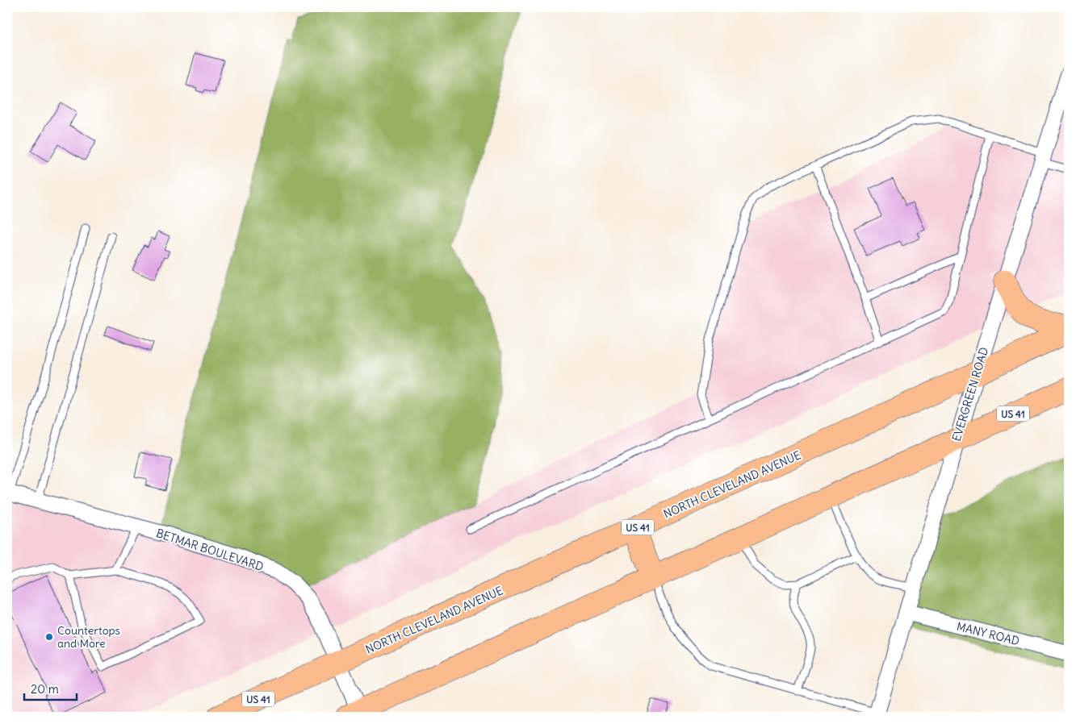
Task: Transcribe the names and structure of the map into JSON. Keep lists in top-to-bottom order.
{
  "streets": {
    "main road": ["US 41", "NORTH CLEVELAND AVENUE"],
    "street": ["EVERGREEN ROAD", "BETMAR BOULEVARD", "MANY ROAD"]
  },
  "crossings": [
    ["EVERGREEN ROAD", "US 41"],
    ["EVERGREEN ROAD", "NORTH CLEVELAND AVENUE"],
    ["EVERGREEN ROAD", "MANY ROAD"],
    ["US 41", "BETMAR BOULEVARD"],
    ["NORTH CLEVELAND AVENUE", "BETMAR BOULEVARD"]
  ],
  "places": ["Countertops and More"],
  "scale_bar": "20 m"
}
